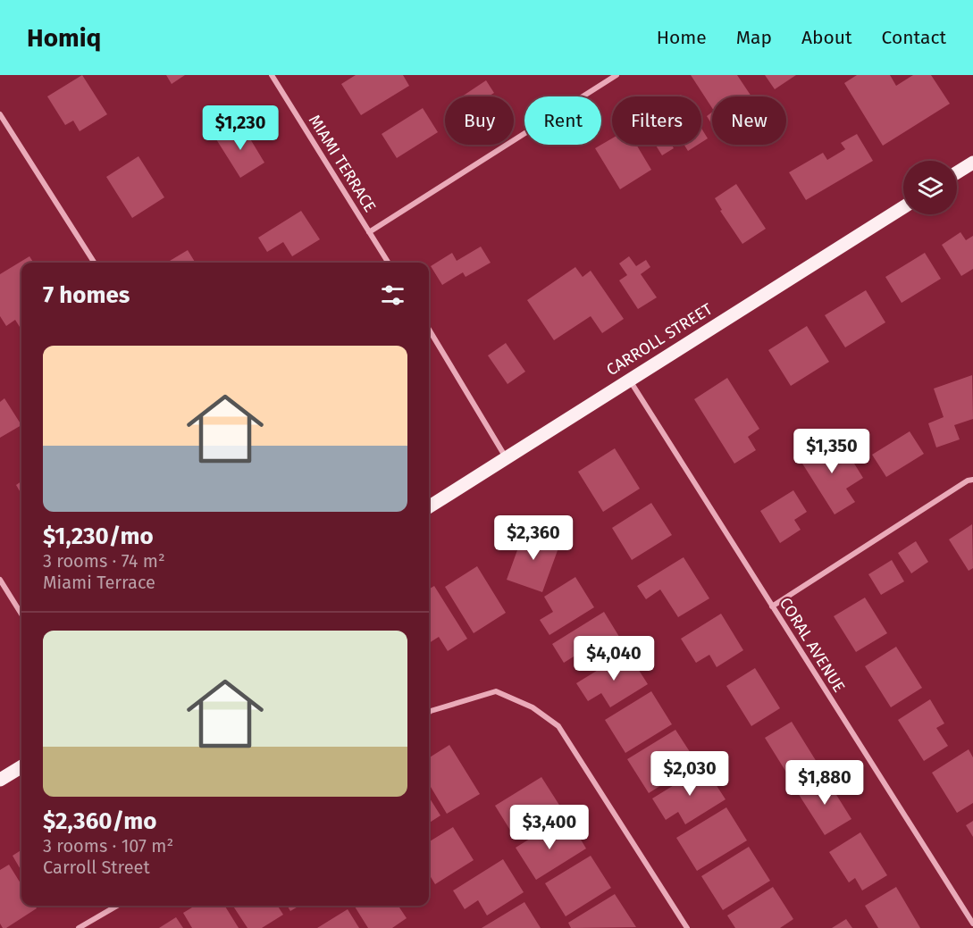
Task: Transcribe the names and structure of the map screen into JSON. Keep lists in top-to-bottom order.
{
  "streets": {
    "main road": ["CARROLL STREET"],
    "street": ["MIAMI TERRACE", "CORAL AVENUE"]
  },
  "crossings": [
    ["CARROLL STREET", "CORAL AVENUE"]
  ],
  "page": {
    "header": "Homiq",
    "nav": [
      "Home",
      "Map",
      "About",
      "Contact"
    ],
    "chip": [
      "Buy",
      "Rent",
      "Filters",
      "New"
    ],
    "price": [
      "$1,230",
      "$1,350",
      "$2,360",
      "$4,040",
      "$2,030",
      "$1,880",
      "$3,400"
    ],
    "heading": "7 homes",
    "list": [
      {
        "name": "$1,230/mo",
        "note": "3 rooms · 74 m² · Miami Terrace"
      },
      {
        "name": "$2,360/mo",
        "note": "3 rooms · 107 m² · Carroll Street"
      }
    ]
  }
}
